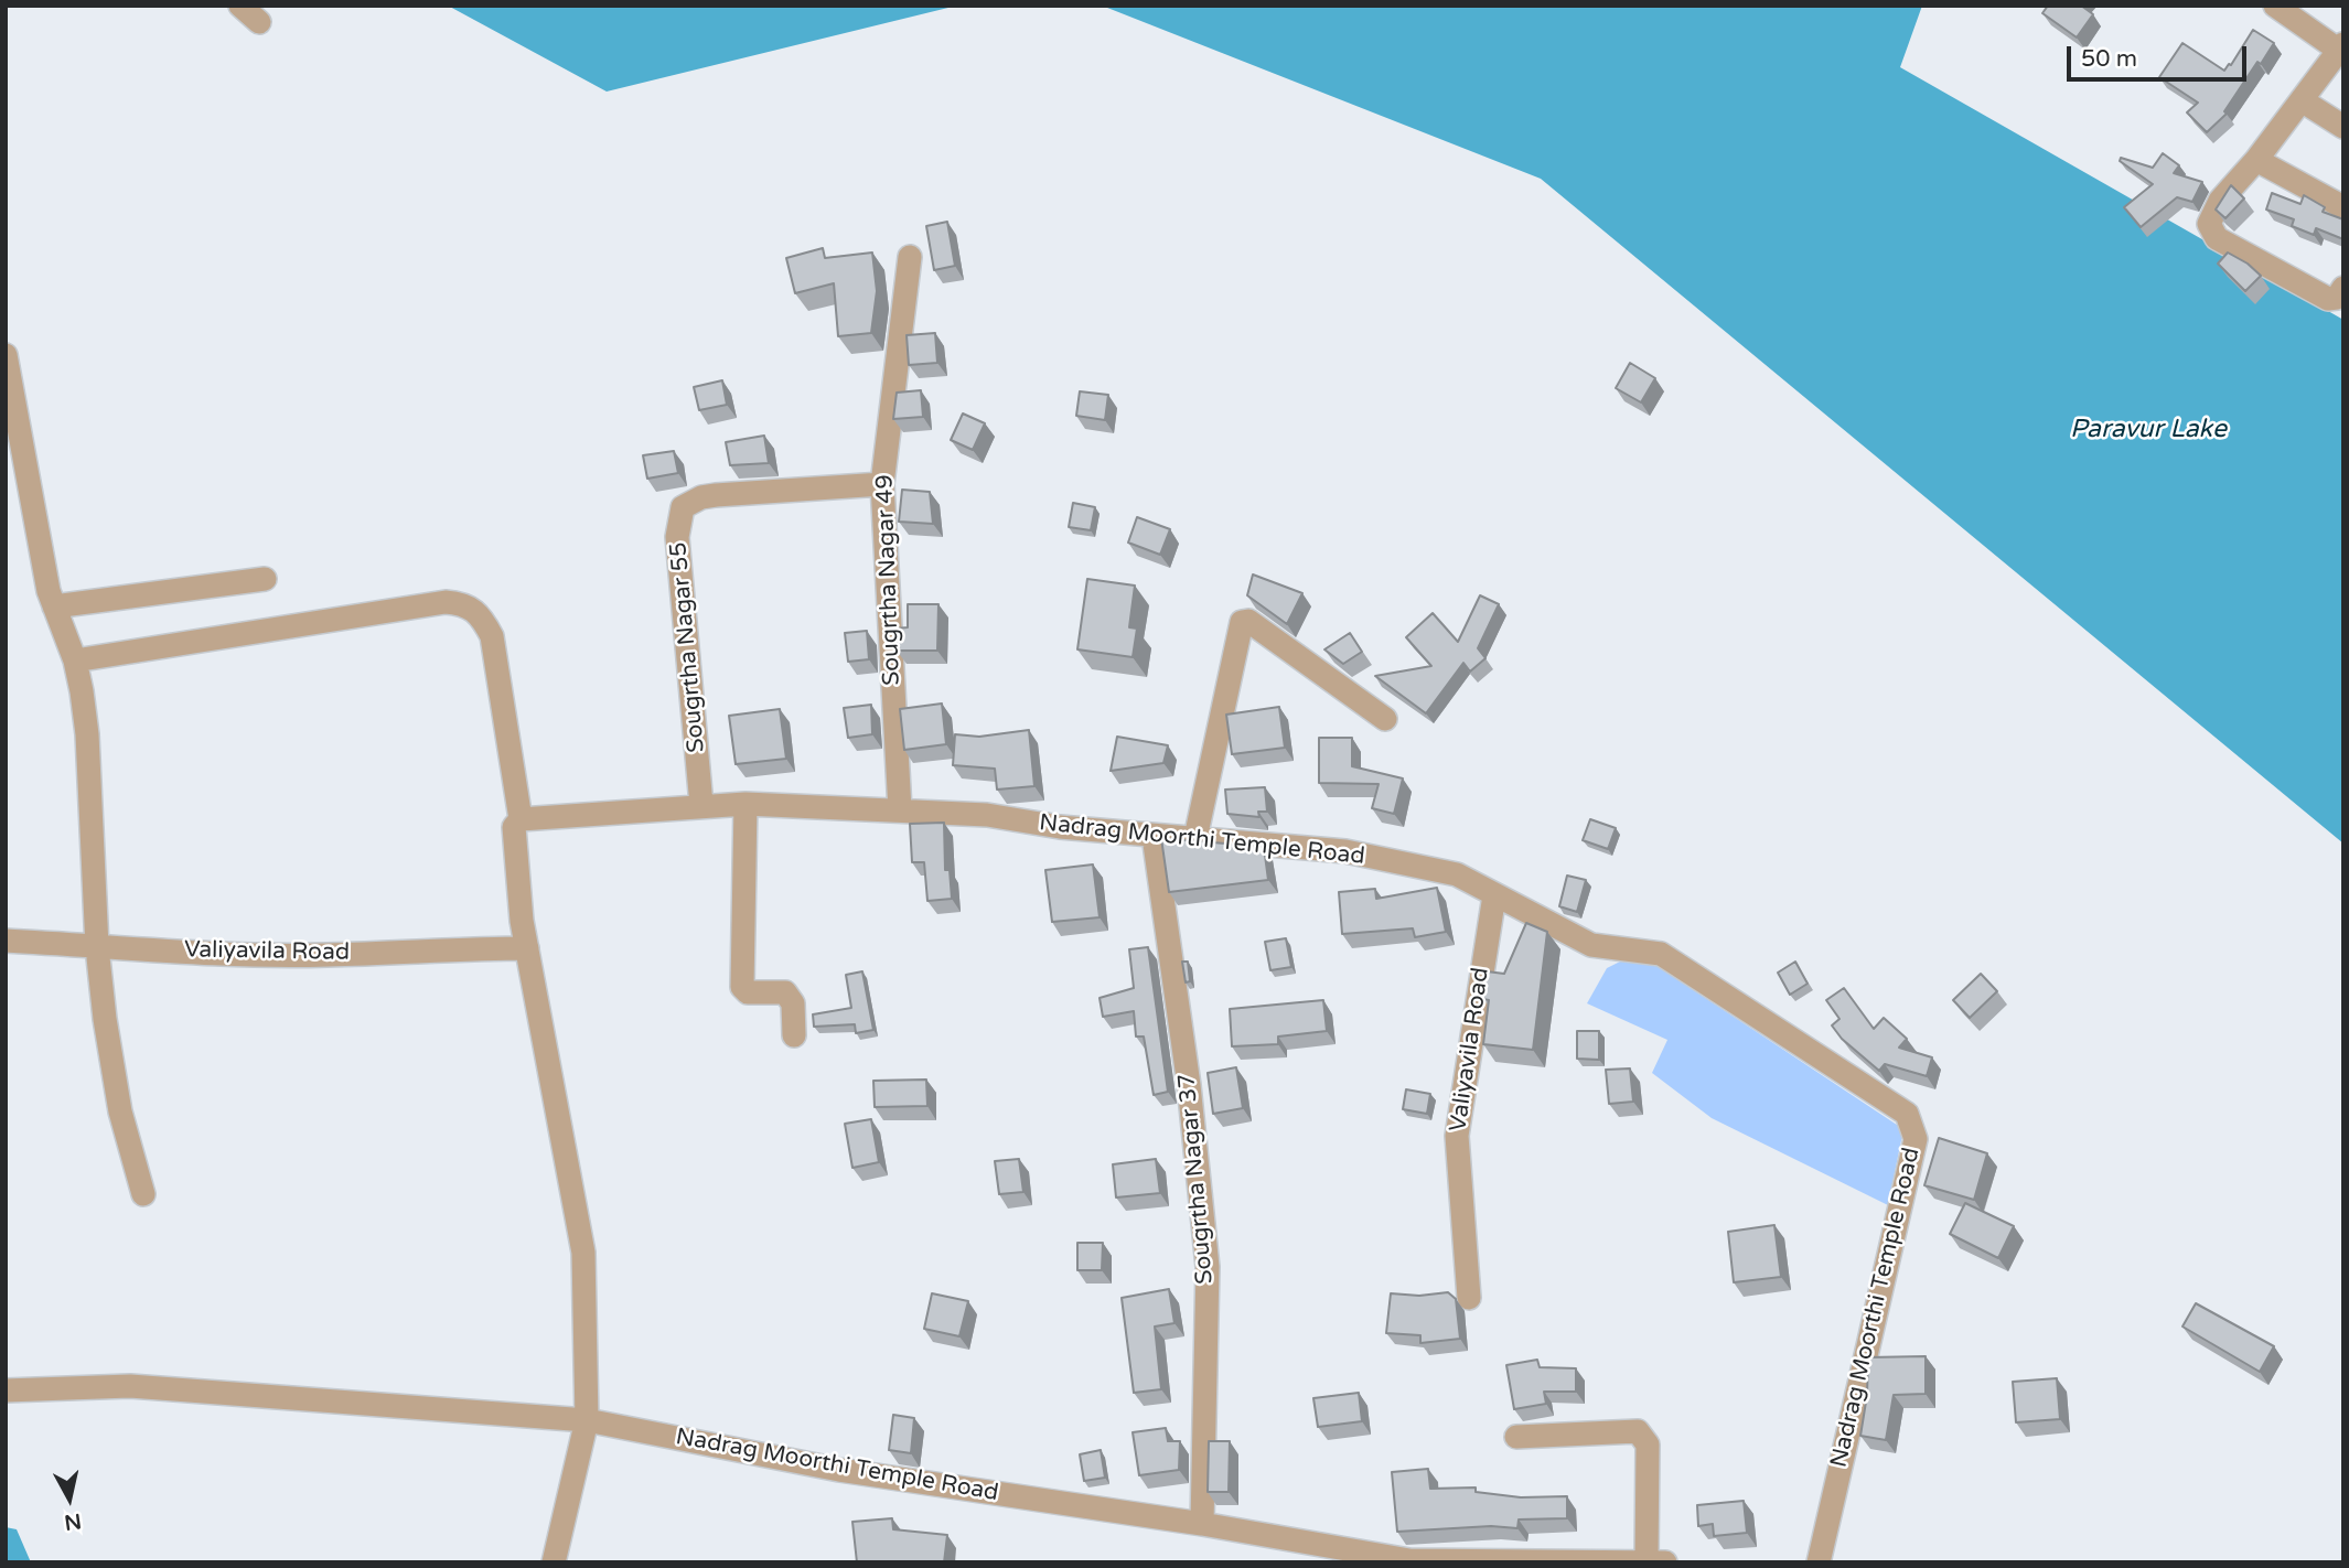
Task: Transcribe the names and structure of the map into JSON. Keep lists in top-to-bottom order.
{
  "streets": {
    "street": [
      "Sougrtha Nagar 49",
      "Sougrtha Nagar 55",
      "Nadrag Moorthi Temple Road",
      "Valiyavila Road",
      "Sougrtha Nagar 37"
    ]
  },
  "crossings": [
    ["Sougrtha Nagar 49", "Sougrtha Nagar 55"],
    ["Sougrtha Nagar 49", "Nadrag Moorthi Temple Road"],
    ["Sougrtha Nagar 55", "Nadrag Moorthi Temple Road"],
    ["Nadrag Moorthi Temple Road", "Valiyavila Road"],
    ["Nadrag Moorthi Temple Road", "Sougrtha Nagar 37"]
  ],
  "water": ["Paravur Lake"],
  "scale_bar": "50 m",
  "north": "bottom"
}
